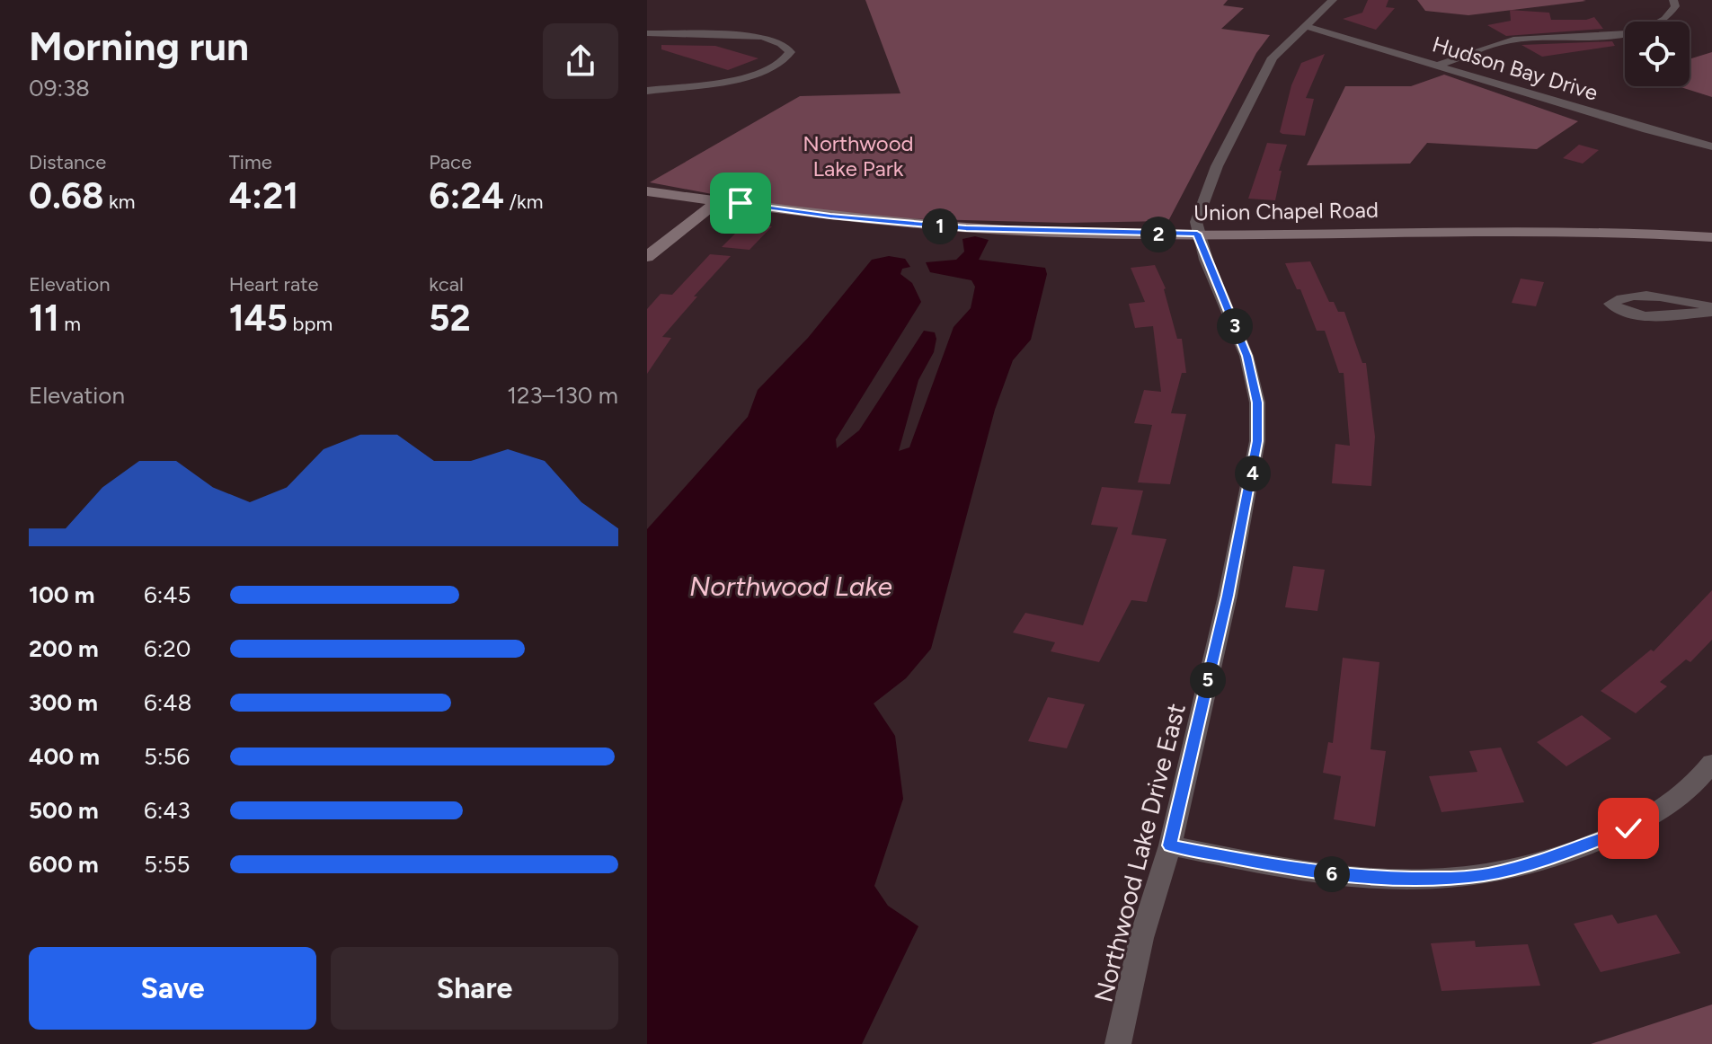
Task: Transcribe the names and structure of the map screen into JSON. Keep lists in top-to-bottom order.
{
  "streets": {
    "street": ["Hudson Bay Drive", "Union Chapel Road", "Northwood Lake Drive East"]
  },
  "crossings": [
    ["Union Chapel Road", "Northwood Lake Drive East"]
  ],
  "water": ["Northwood Lake"],
  "parks": ["Northwood Lake Park"],
  "page": {
    "heading": ["Morning run", "09:38"],
    "stats": [
      ["Distance", "0.68 km"],
      ["Time", "4:21"],
      ["Pace", "6:24 /km"],
      ["Elevation", "11 m"],
      ["Heart rate", "145 bpm"],
      ["kcal", "52"]
    ],
    "pins": [
      "1",
      "2",
      "3",
      "4",
      "5",
      "6"
    ],
    "chart": ["Elevation", "123–130 m"],
    "list": [
      {
        "name": "100 m",
        "note": "6:45"
      },
      {
        "name": "200 m",
        "note": "6:20"
      },
      {
        "name": "300 m",
        "note": "6:48"
      },
      {
        "name": "400 m",
        "note": "5:56"
      },
      {
        "name": "500 m",
        "note": "6:43"
      },
      {
        "name": "600 m",
        "note": "5:55"
      }
    ],
    "buttons": ["Save", "Share"]
  }
}
